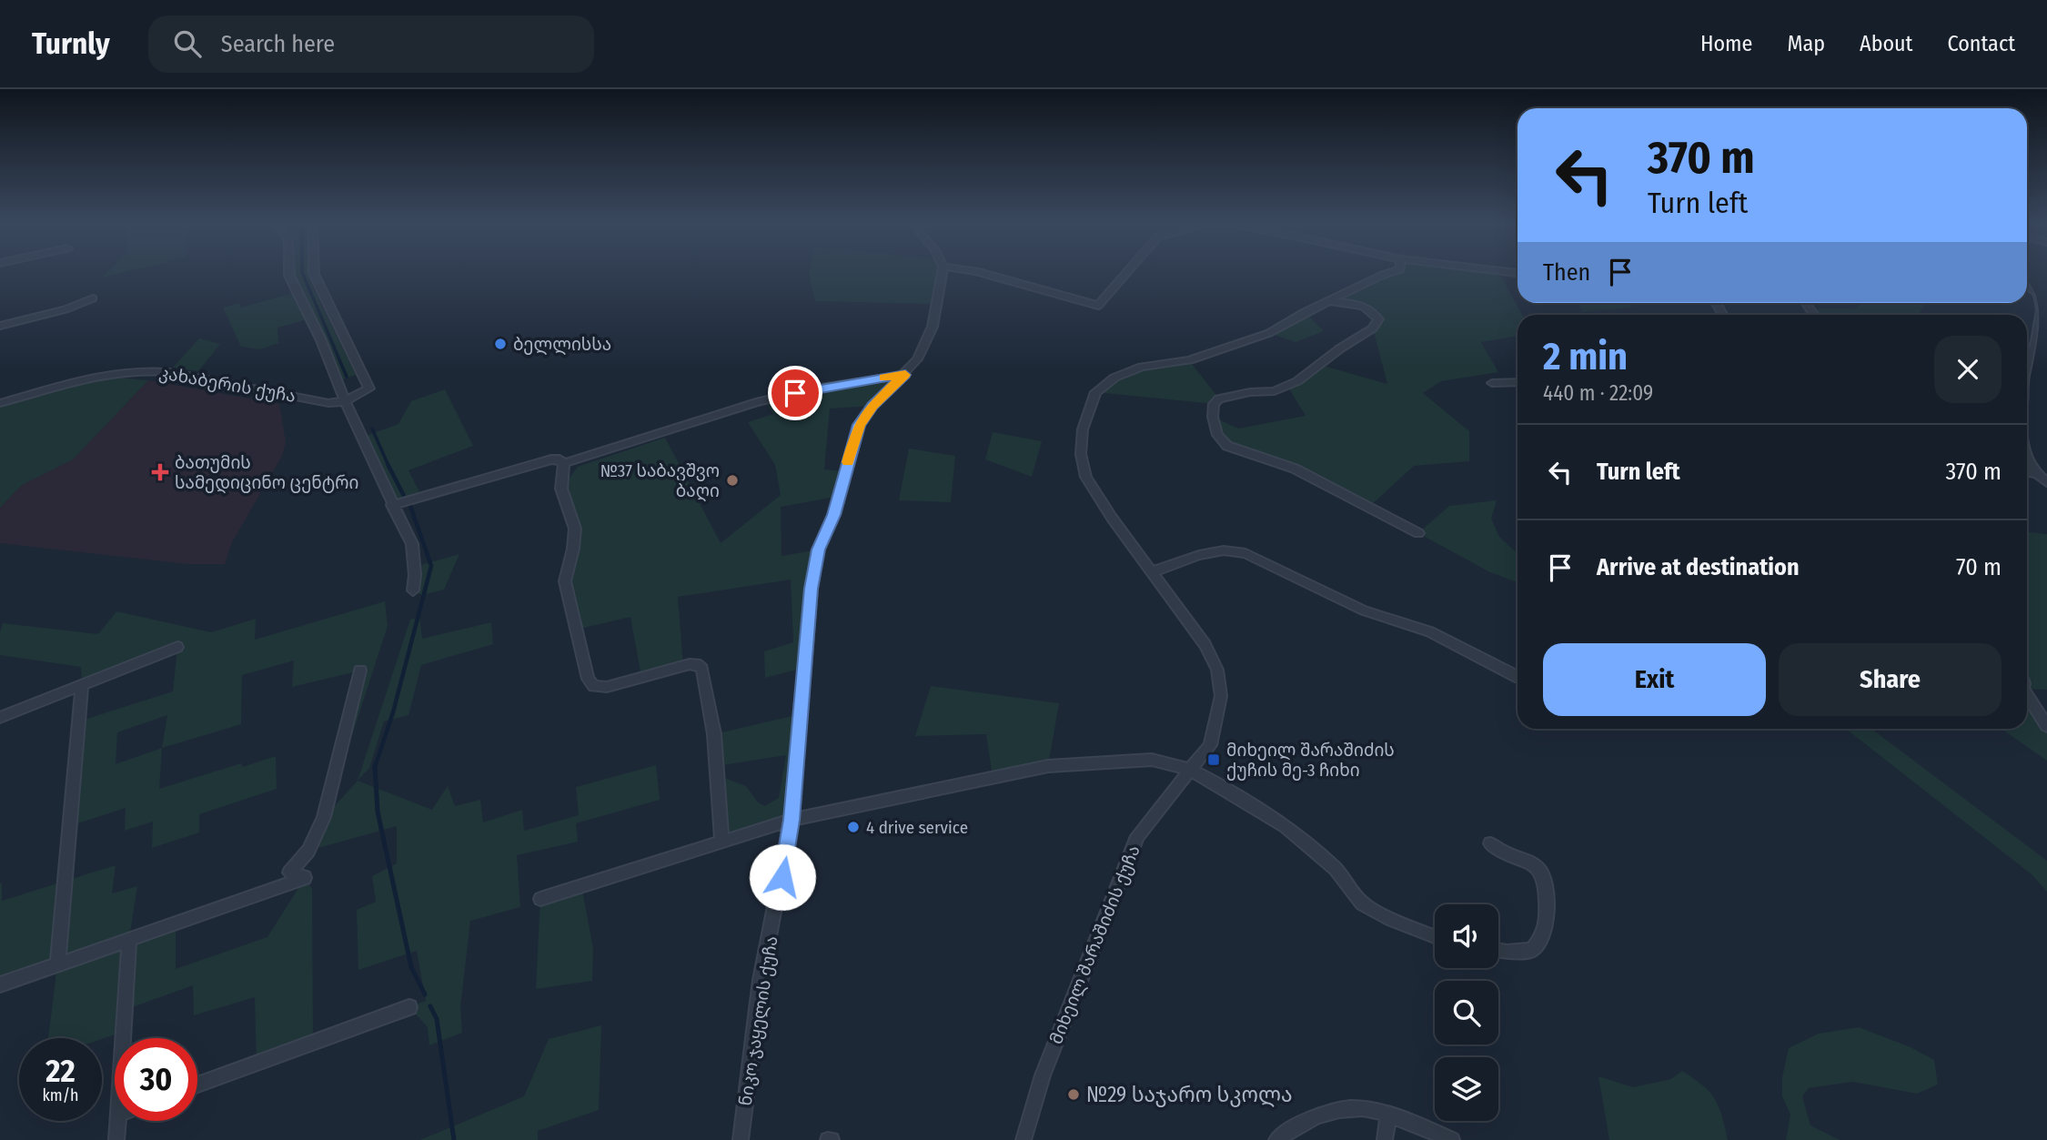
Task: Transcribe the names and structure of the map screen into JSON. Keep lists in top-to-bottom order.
{
  "streets": {
    "street": ["კახაბერის ქუჩა", "მიხეილ შარაშიძის ქუჩა", "ნიკო ჯაყელის ქუჩა"]
  },
  "places": {
    "other": [
      "ბელლისსა",
      "№37 საბავშვო ბაღი",
      "4 drive service",
      "№29 საჯარო სკოლა"
    ],
    "health": ["ბათუმის სამედიცინო ცენტრი"],
    "transit": ["მიხეილ შარაშიძის ქუჩის მე-3 ჩიხი"]
  },
  "page": {
    "header": "Turnly",
    "search": "Search here",
    "nav": [
      "Home",
      "Map",
      "About",
      "Contact"
    ],
    "turn": ["370 m", "Turn left"],
    "then": "Then",
    "heading": ["2 min", "440 m · 22:09"],
    "list": [
      {
        "name": "Turn left",
        "value": "370 m"
      },
      {
        "name": "Arrive at destination",
        "value": "70 m"
      }
    ],
    "buttons": ["Exit", "Share"],
    "speed": "22 km/h",
    "limit": "30"
  }
}
